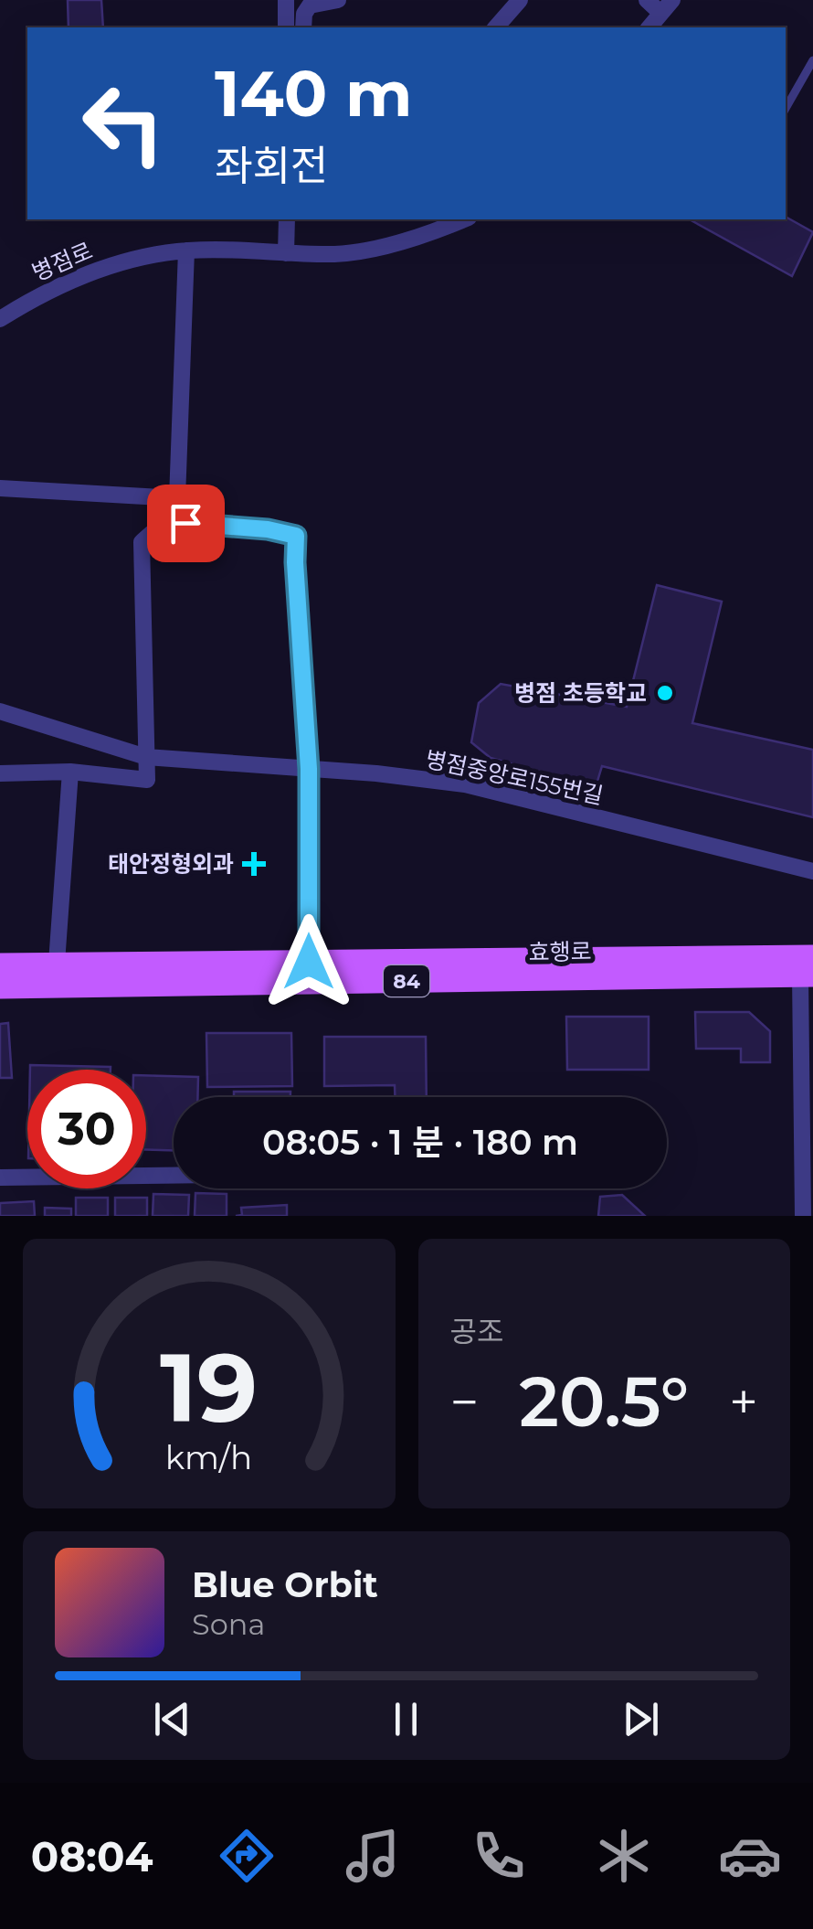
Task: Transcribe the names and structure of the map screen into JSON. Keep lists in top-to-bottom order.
{
  "streets": {
    "main road": ["효행로", "84"],
    "street": ["병점로", "병점중앙로155번길"]
  },
  "places": {
    "other": ["병점 초등학교"],
    "health": ["태안정형외과"]
  },
  "page": {
    "turn": ["140 m", "좌회전"],
    "limit": "30",
    "trip": "08:05 · 1 분 · 180 m",
    "tile": "공조",
    "heat": ["−", "20.5°", "+"],
    "song": ["Blue Orbit", "Sona"],
    "tabs": "08:04",
    "gauge": ["19", "km/h"]
  }
}
